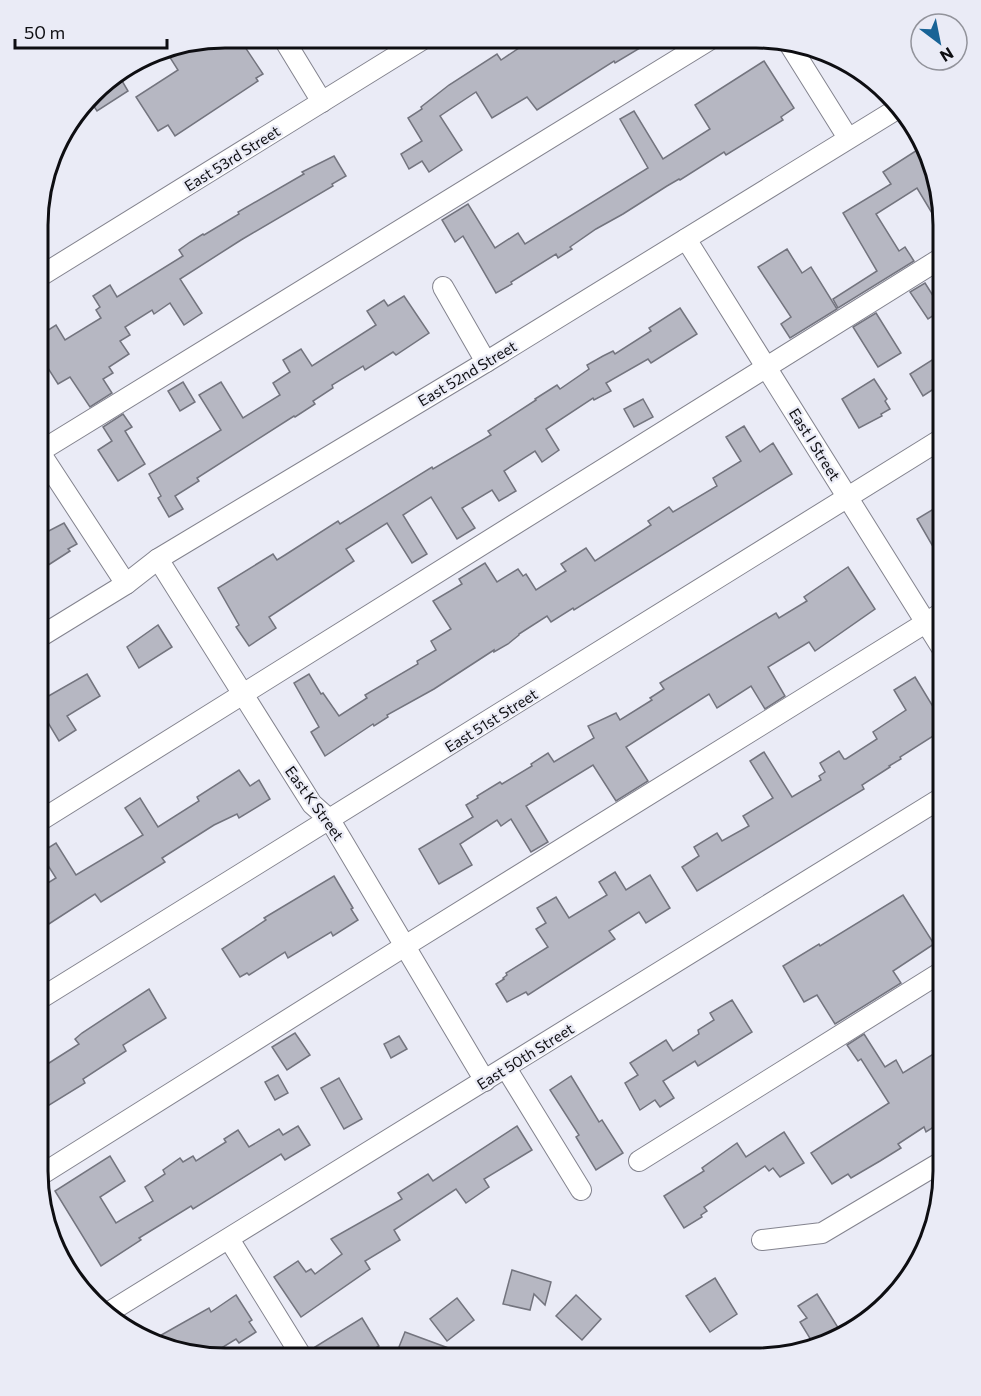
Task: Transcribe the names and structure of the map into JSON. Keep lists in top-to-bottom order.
{
  "streets": {
    "street": [
      "East 53rd Street",
      "East 52nd Street",
      "East I Street",
      "East 51st Street",
      "East K Street",
      "East 50th Street"
    ]
  },
  "crossings": [
    ["East 52nd Street", "East I Street"],
    ["East 52nd Street", "East K Street"],
    ["East I Street", "East 51st Street"],
    ["East 51st Street", "East K Street"],
    ["East K Street", "East 50th Street"]
  ],
  "scale_bar": "50 m",
  "north": "bottom right"
}
